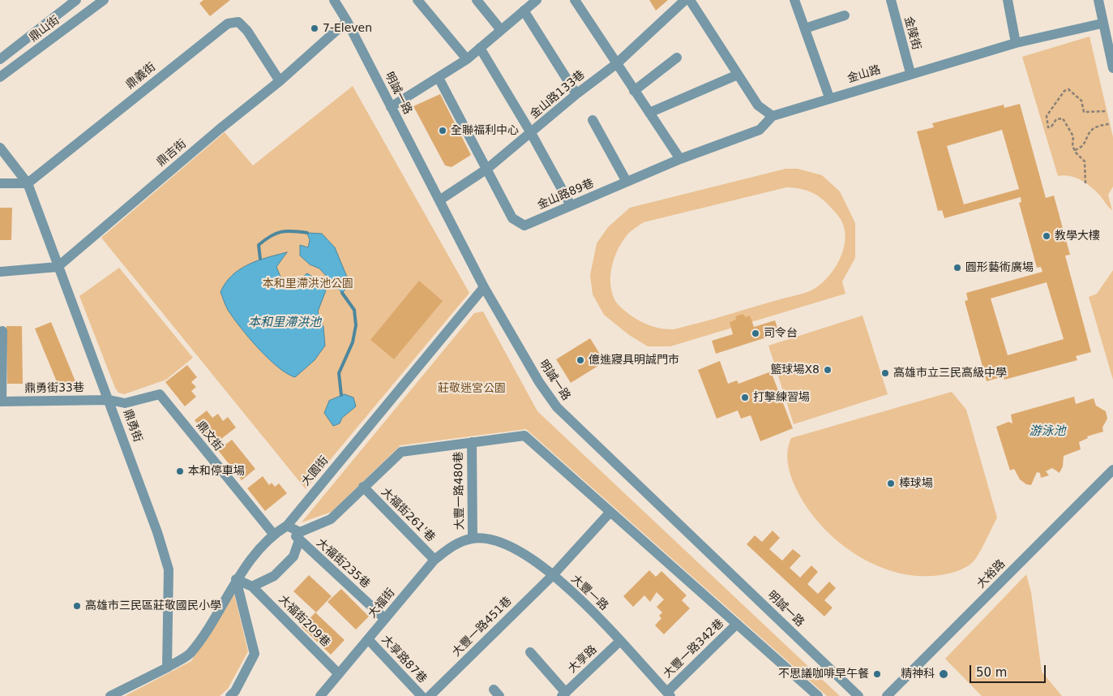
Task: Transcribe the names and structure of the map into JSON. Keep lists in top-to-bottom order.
{
  "streets": {
    "street": [
      "鼎山街",
      "金陵街",
      "金山路",
      "鼎義街",
      "明誠一路",
      "金山路133巷",
      "鼎吉街",
      "金山路89巷",
      "鼎勇街33巷",
      "鼎勇街",
      "鼎文街",
      "大園街",
      "大豐一路480巷",
      "大福街261'巷",
      "大福街235巷",
      "大裕路",
      "大豐一路",
      "大福街",
      "大福街209巷",
      "大豐一路451巷",
      "大豐一路342巷",
      "大享路87巷",
      "大享路"
    ]
  },
  "crossings": [
    ["金陵街", "金山路"],
    ["金山路", "金山路89巷"],
    ["鼎義街", "鼎吉街"],
    ["鼎義街", "鼎勇街"],
    ["明誠一路", "金山路133巷"],
    ["明誠一路", "鼎吉街"],
    ["明誠一路", "大園街"],
    ["金山路133巷", "金山路89巷"],
    ["鼎吉街", "鼎勇街"],
    ["鼎勇街33巷", "鼎勇街"],
    ["鼎勇街33巷", "鼎文街"],
    ["鼎勇街", "鼎文街"],
    ["鼎勇街", "大園街"],
    ["鼎文街", "大園街"],
    ["大園街", "大福街235巷"],
    ["大園街", "大福街209巷"],
    ["大豐一路480巷", "大豐一路"],
    ["大豐一路480巷", "大福街"],
    ["大福街261'巷", "大福街"],
    ["大福街235巷", "大福街"],
    ["大豐一路", "大福街"],
    ["大豐一路", "大豐一路451巷"],
    ["大豐一路", "大豐一路342巷"],
    ["大豐一路", "大享路"],
    ["大福街", "大福街209巷"],
    ["大福街", "大享路87巷"]
  ],
  "water": ["本和里滯洪池", "游泳池"],
  "parks": ["本和里滯洪池公園", "莊敬迷宮公園"],
  "places": [
    "7-Eleven",
    "全聯福利中心",
    "教學大樓",
    "圓形藝術廣場",
    "司令台",
    "億進寢具明誠門市",
    "籃球場X8",
    "高雄市立三民高級中學",
    "打擊練習場",
    "本和停車場",
    "棒球場",
    "高雄市三民區莊敬國民小學",
    "不思議咖啡早午餐",
    "精神科"
  ],
  "scale_bar": "50 m"
}
